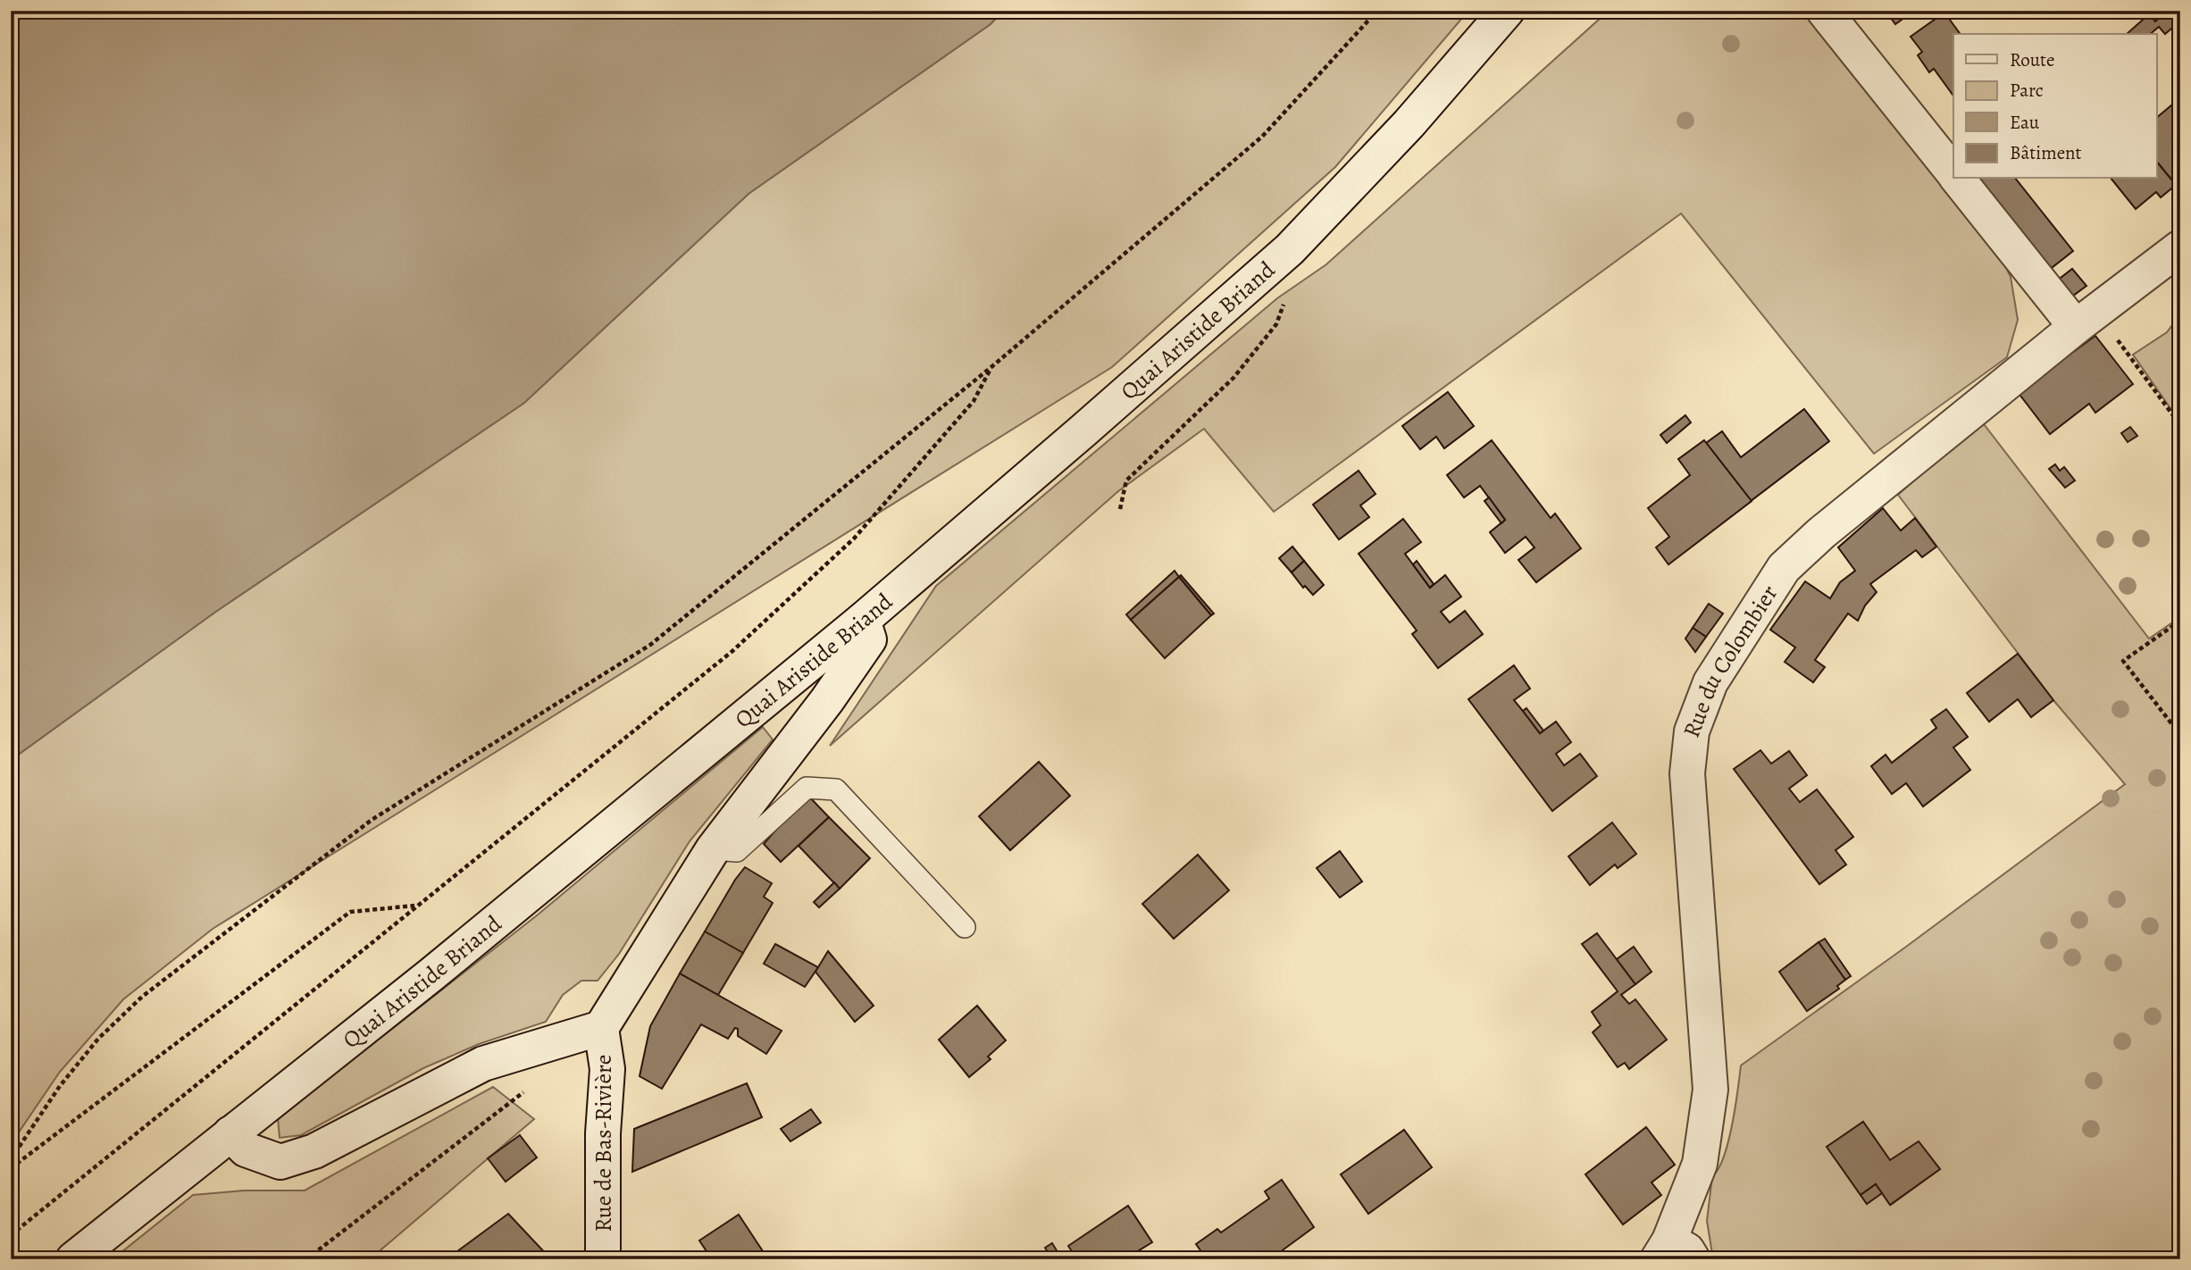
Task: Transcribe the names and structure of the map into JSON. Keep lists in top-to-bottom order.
{
  "streets": {
    "street": ["Quai Aristide Briand", "Rue du Colombier", "Rue de Bas-Rivière"]
  },
  "legend": [
    "Route",
    "Parc",
    "Eau",
    "Bâtiment"
  ]
}
